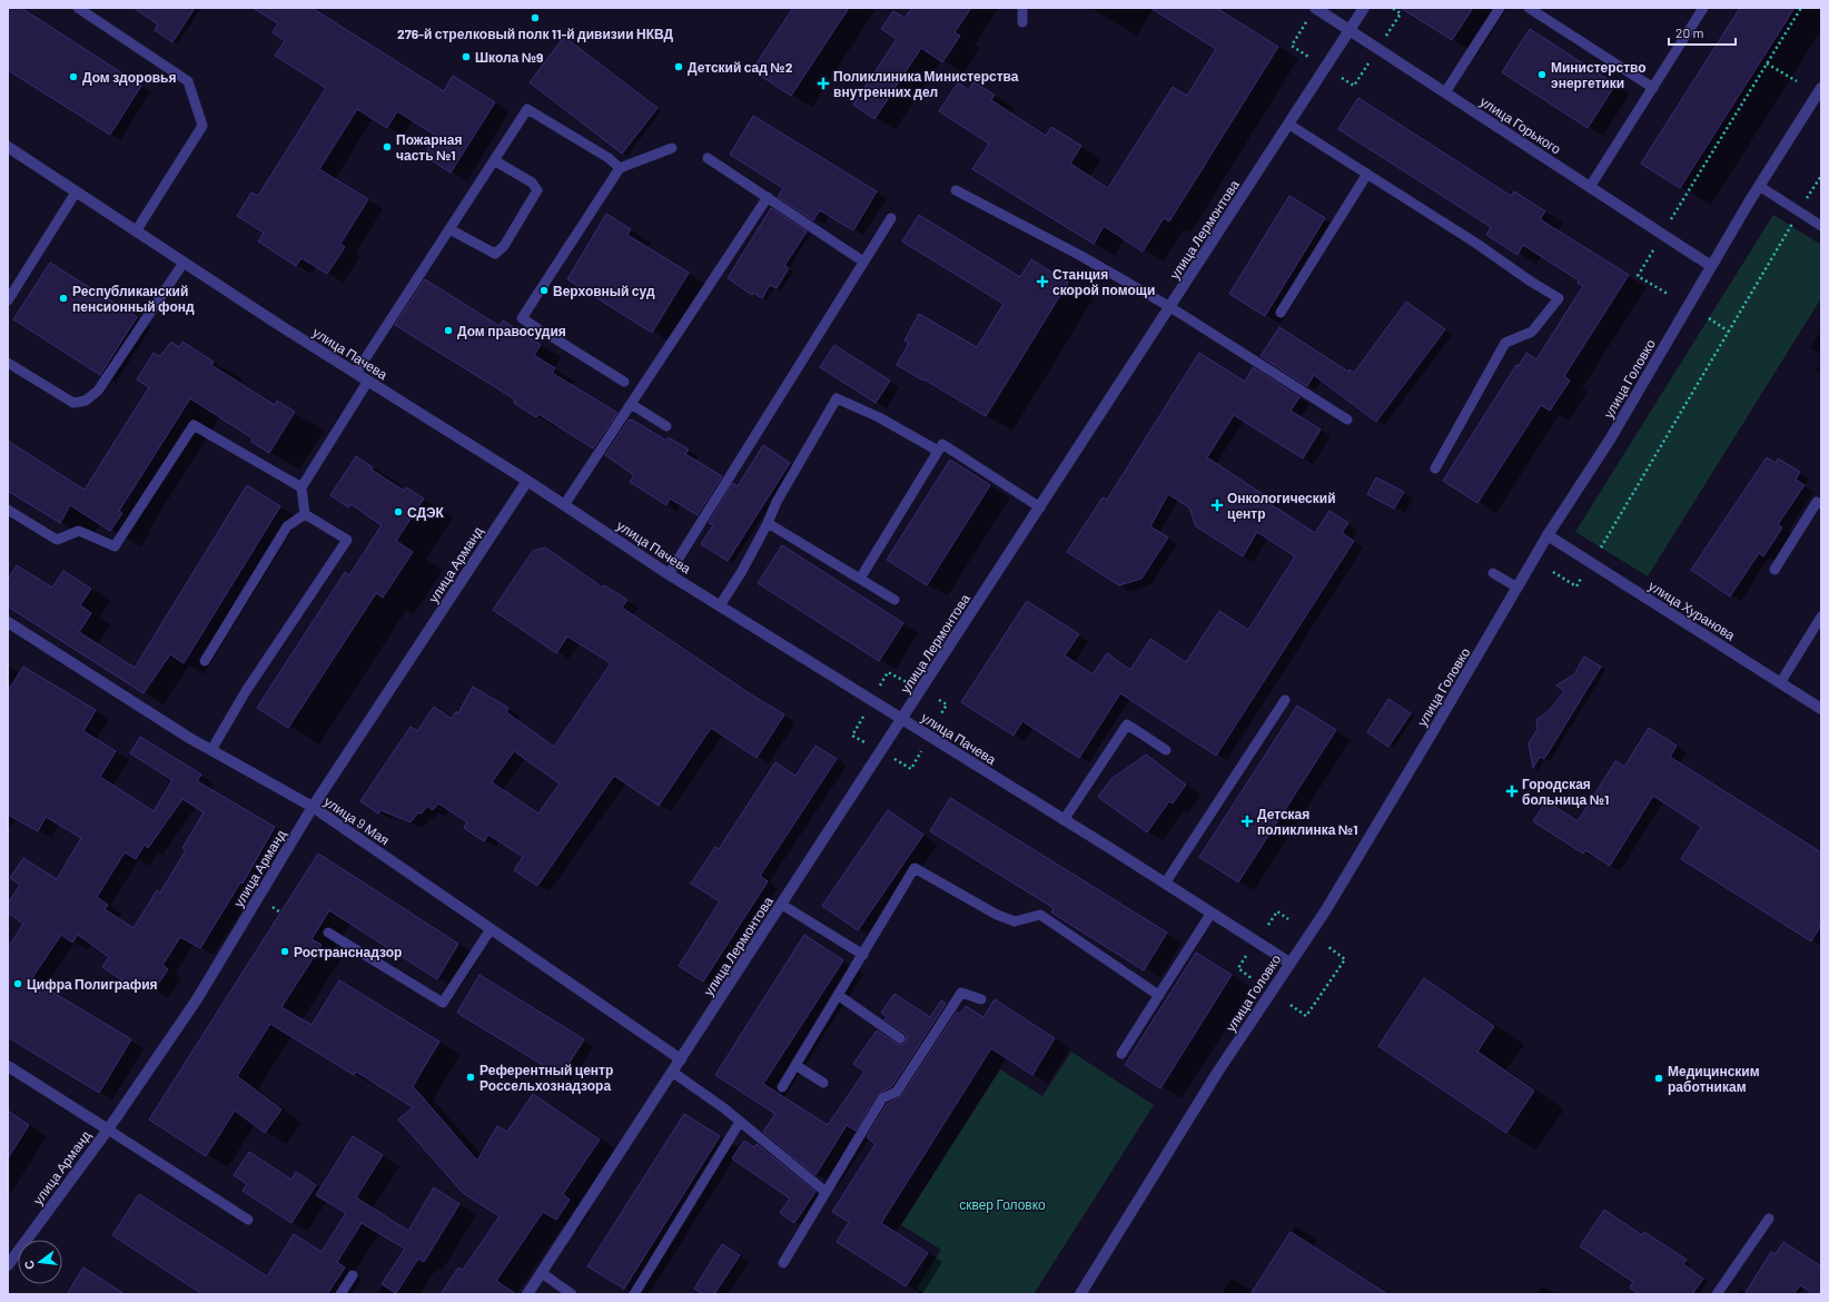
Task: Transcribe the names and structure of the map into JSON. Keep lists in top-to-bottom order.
{
  "streets": {
    "street": [
      "улица Горького",
      "улица Лермонтова",
      "улица Пачева",
      "улица Головко",
      "улица Арманд",
      "улица Хуранова",
      "улица 9 Мая"
    ]
  },
  "crossings": [
    ["улица Горького", "улица Лермонтова"],
    ["улица Горького", "улица Головко"],
    ["улица Лермонтова", "улица Пачева"],
    ["улица Лермонтова", "улица 9 Мая"],
    ["улица Пачева", "улица Головко"],
    ["улица Пачева", "улица Арманд"],
    ["улица Головко", "улица Хуранова"],
    ["улица Арманд", "улица 9 Мая"]
  ],
  "parks": ["сквер Головко"],
  "places": {
    "other": [
      "276-й стрелковый полк 11-й дивизии НКВД",
      "Школа №9",
      "Детский сад №2",
      "Министерство энергетики",
      "Дом здоровья",
      "Пожарная часть №1",
      "Верховный суд",
      "Республиканский пенсионный фонд",
      "Дом правосудия",
      "СДЭК",
      "Ространснадзор",
      "Цифра Полиграфия",
      "Референтный центр Россельхознадзора",
      "Медицинским работникам"
    ],
    "health": [
      "Поликлиника Министерства внутренних дел",
      "Станция скорой помощи",
      "Онкологический центр",
      "Городская больница №1",
      "Детская поликлинка №1"
    ]
  },
  "scale_bar": "20 m",
  "north": "left"
}
